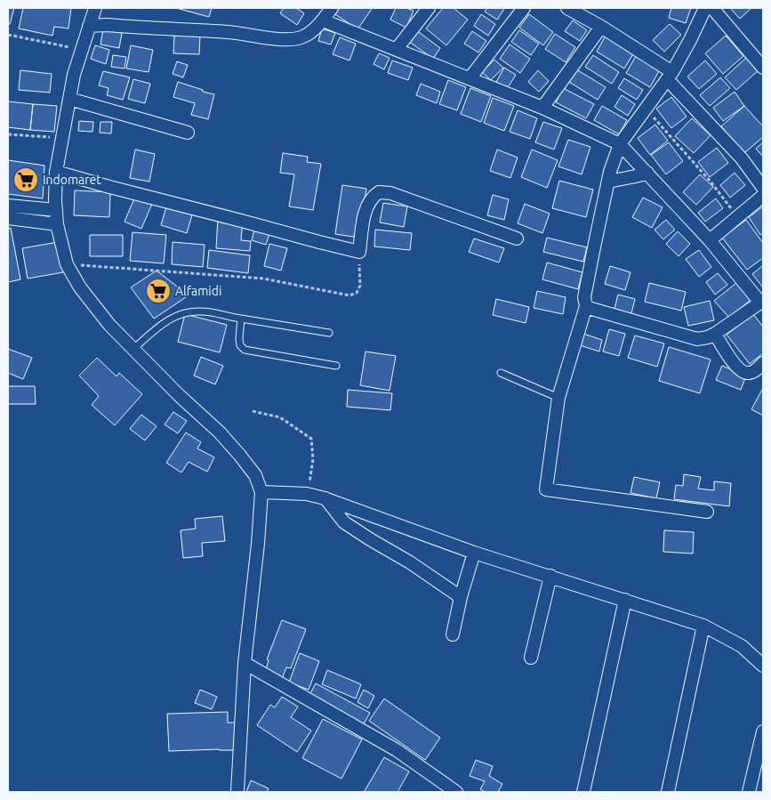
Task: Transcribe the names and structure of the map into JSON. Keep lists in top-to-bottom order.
{
  "places": {
    "supermarket": ["Indomaret", "Alfamidi"]
  }
}
